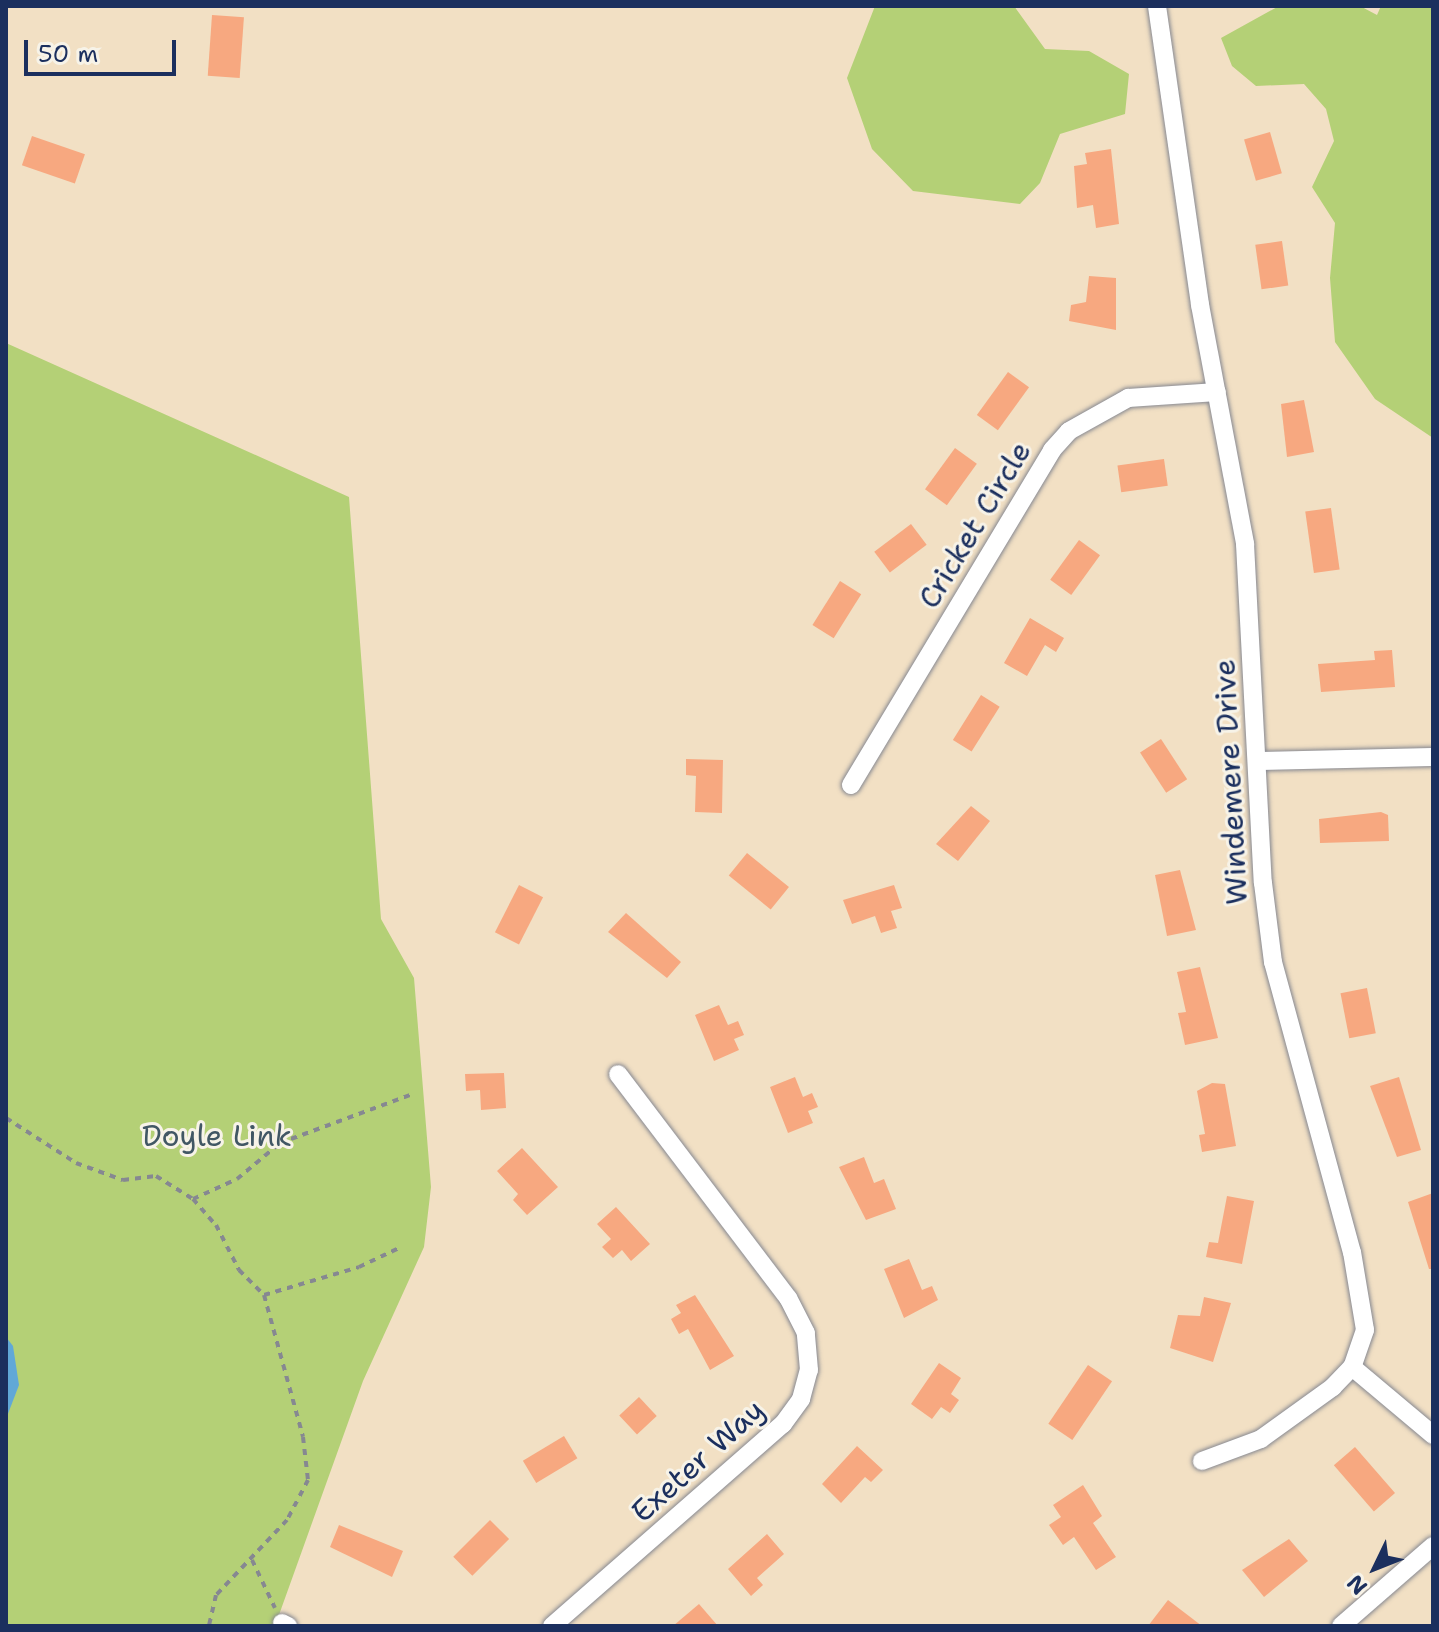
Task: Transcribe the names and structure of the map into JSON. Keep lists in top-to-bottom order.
{
  "streets": {
    "street": ["Cricket Circle", "Windemere Drive", "Exeter Way"]
  },
  "crossings": [
    ["Cricket Circle", "Windemere Drive"]
  ],
  "parks": ["Doyle Link"],
  "scale_bar": "50 m",
  "north": "bottom left"
}
